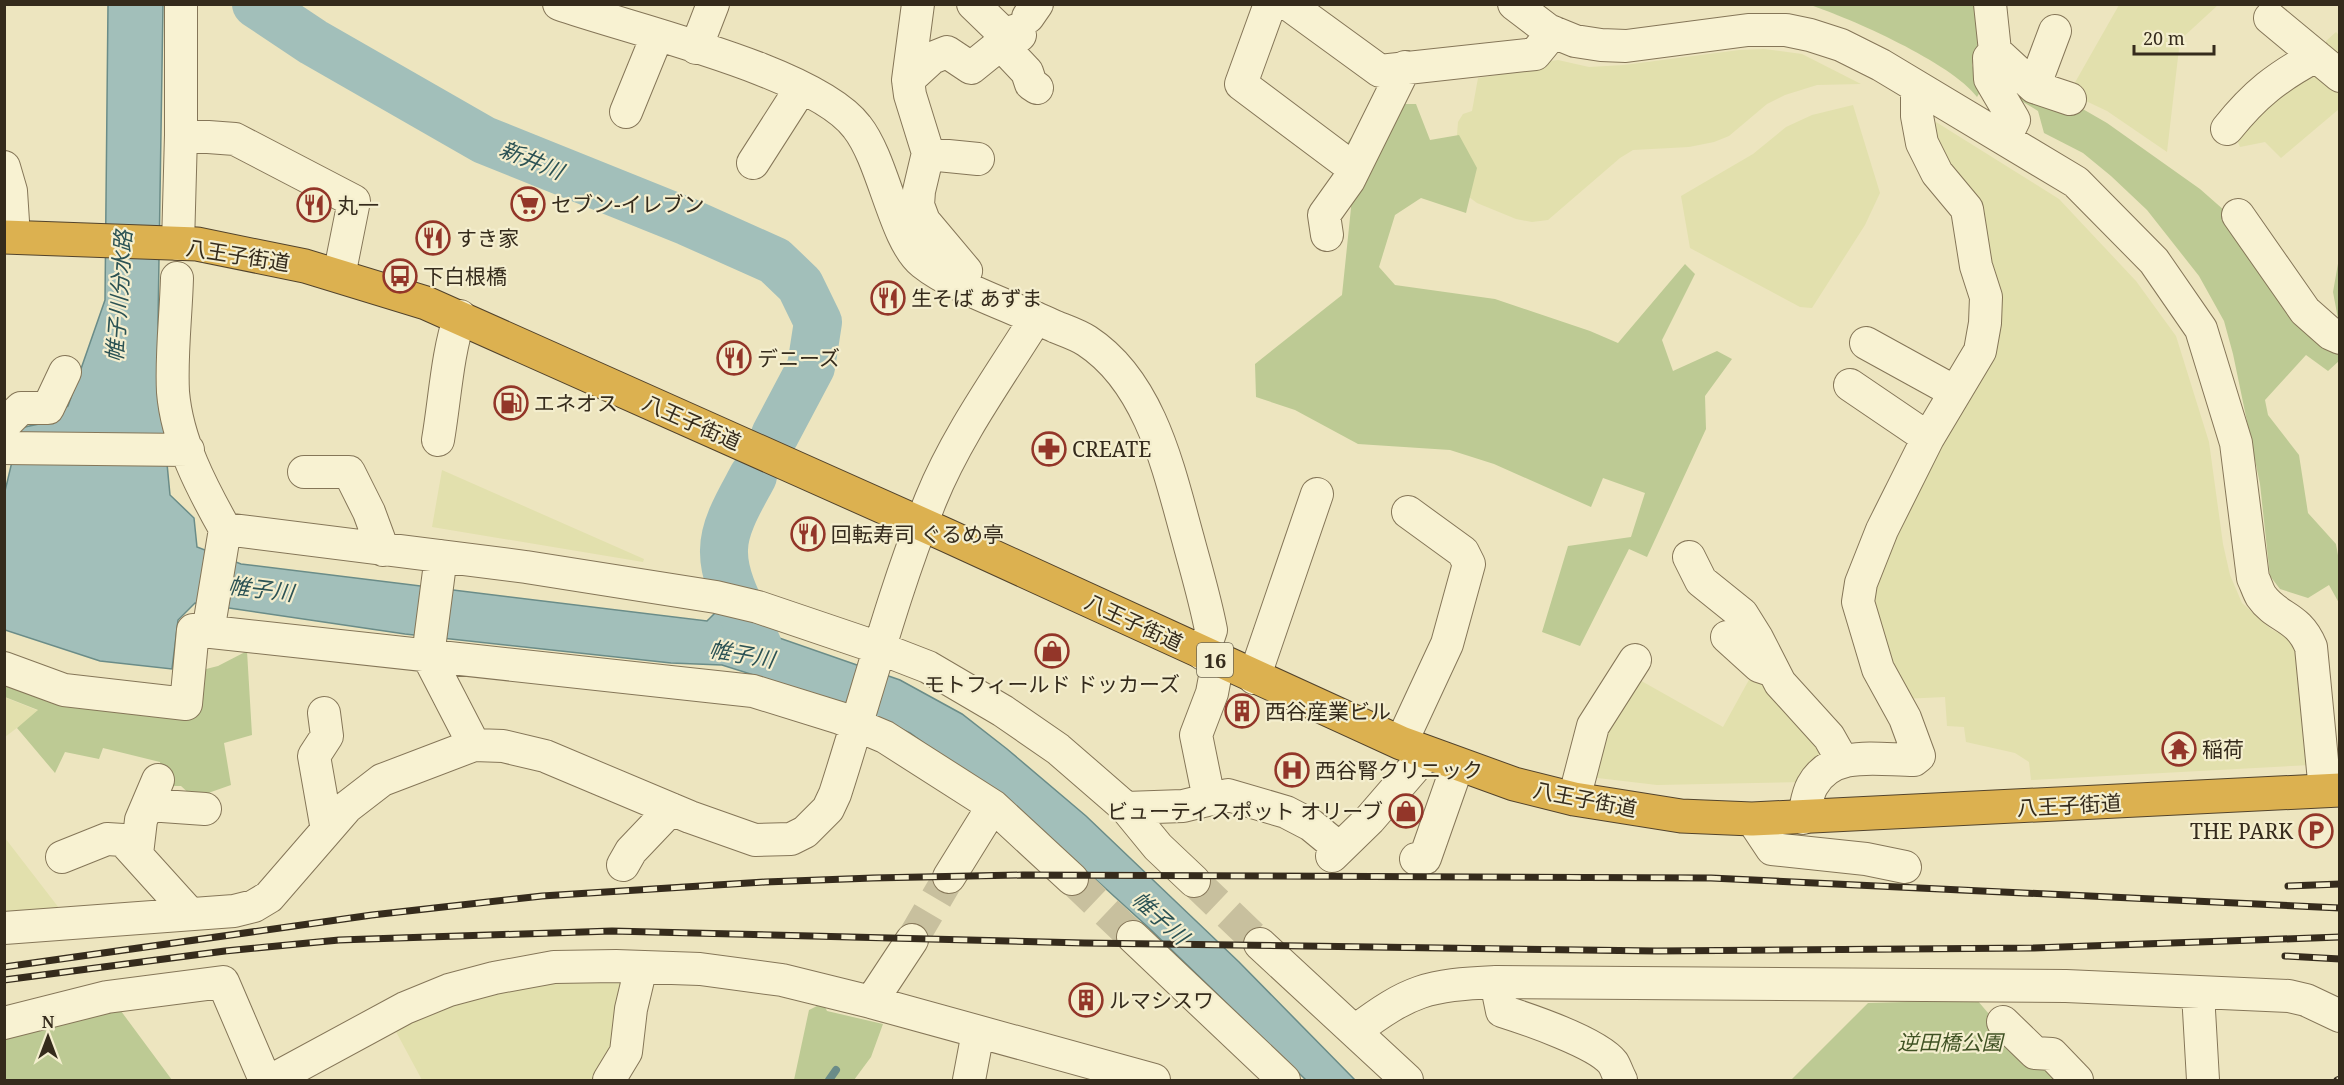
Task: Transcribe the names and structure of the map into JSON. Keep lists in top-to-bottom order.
{
  "streets": {
    "highway": ["八王子街道", "16"]
  },
  "water": ["新井川", "帷子川分水路", "帷子川"],
  "parks": ["逆田橋公園"],
  "places": {
    "supermarket": ["セブン-イレブン"],
    "restaurant": [
      "丸一",
      "すき家",
      "生そば あずま",
      "デニーズ",
      "回転寿司 ぐるめ亭"
    ],
    "bus stop": ["下白根橋"],
    "fuel station": ["エネオス"],
    "pharmacy": ["CREATE"],
    "shop": ["モトフィールド ドッカーズ", "ビューティスポット オリーブ"],
    "building": ["西谷産業ビル", "ルマシスワ"],
    "temple": ["稲荷"],
    "hospital": ["西谷腎クリニック"],
    "parking": ["THE PARK"]
  },
  "scale_bar": "20 m",
  "north": "top"
}
